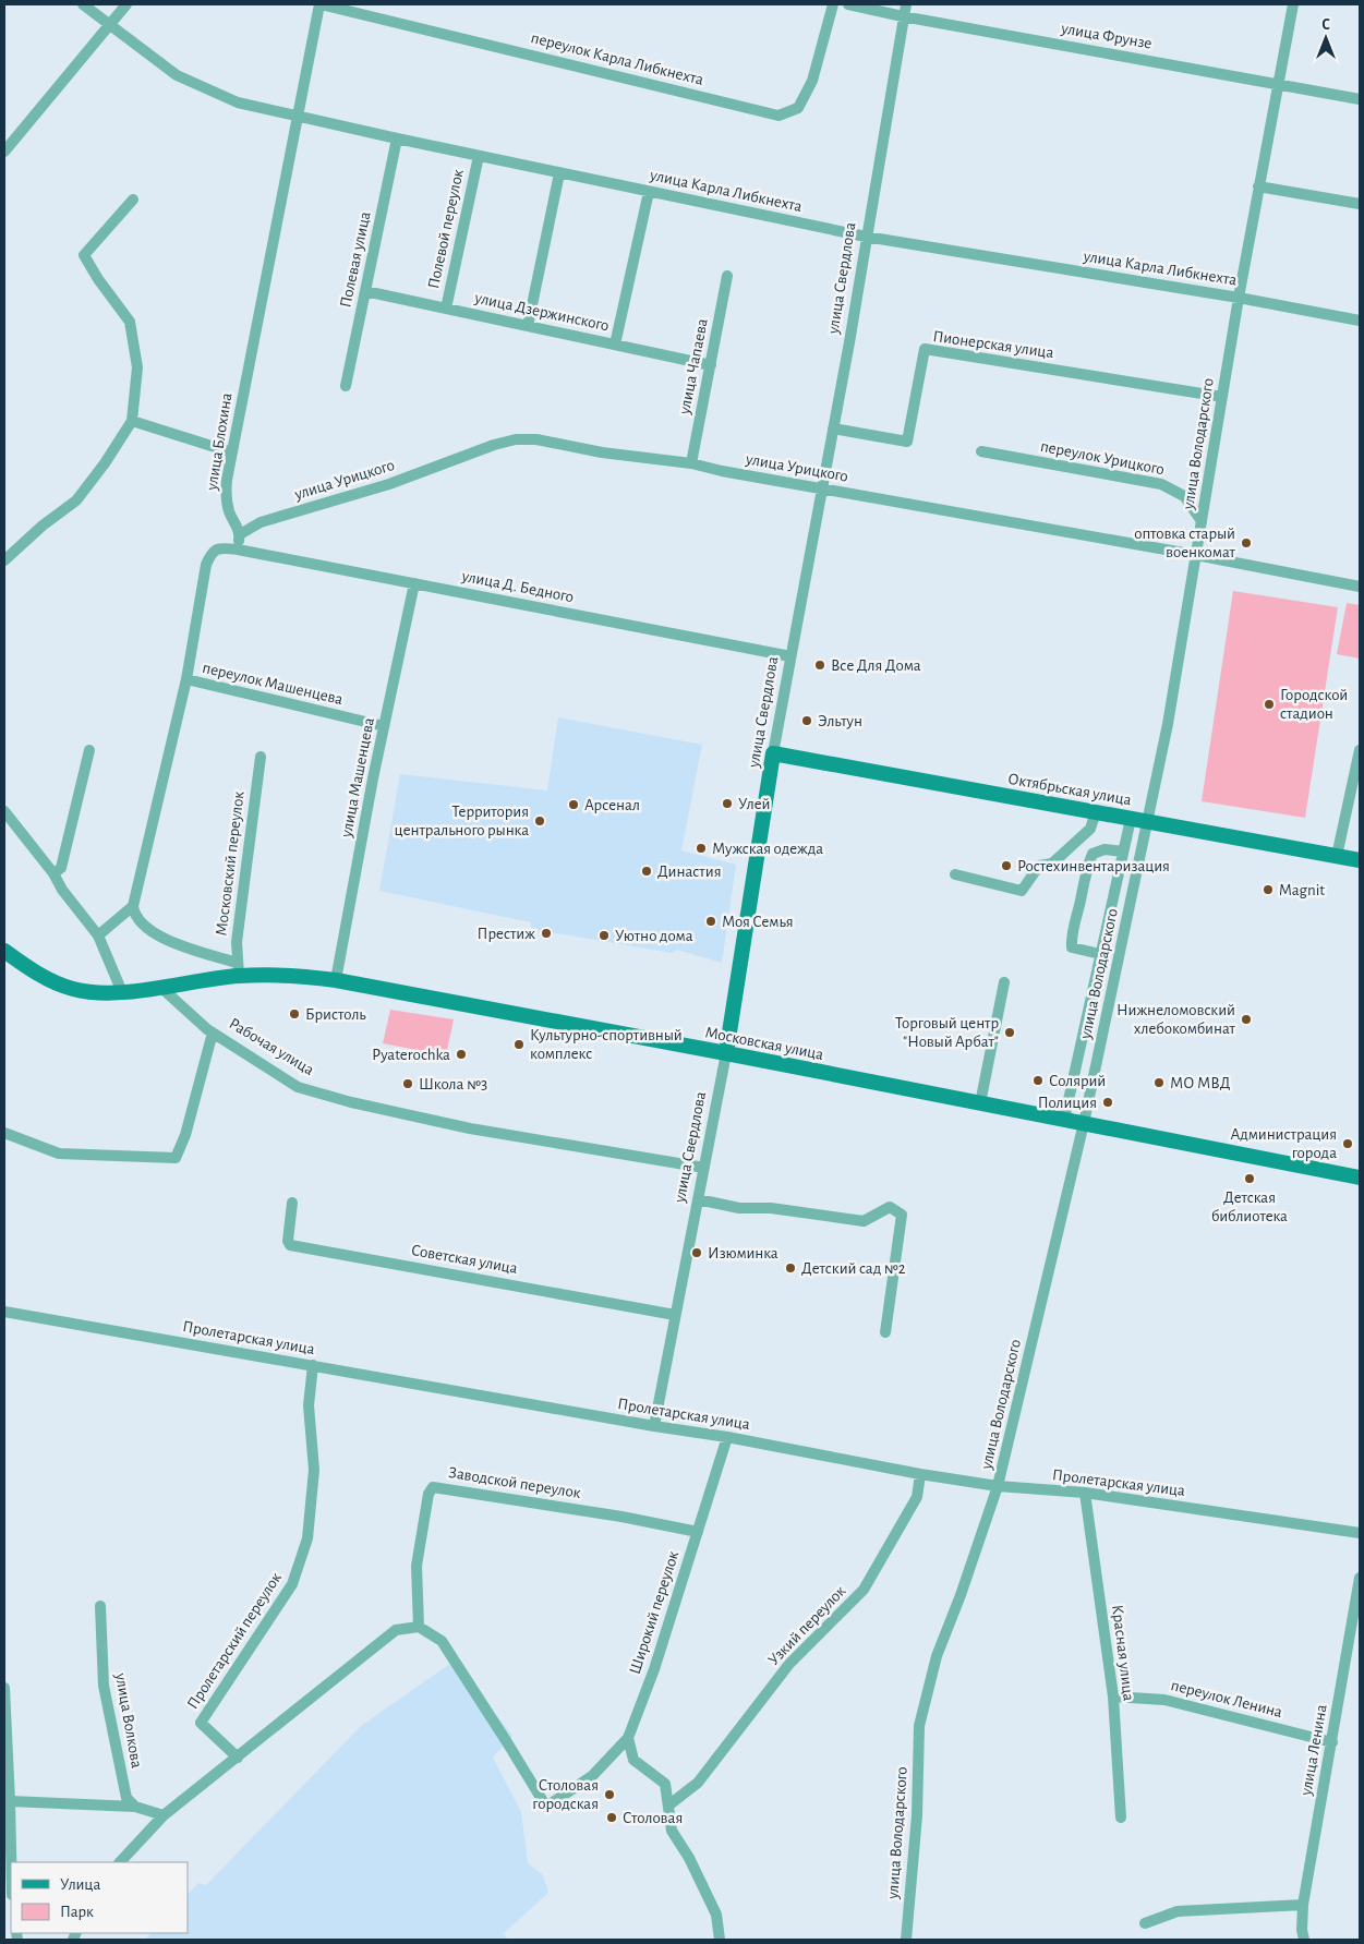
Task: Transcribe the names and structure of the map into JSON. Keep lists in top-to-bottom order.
{
  "streets": {
    "main road": ["улица Свердлова", "Октябрьская улица", "Московская улица"],
    "street": [
      "улица Фрунзе",
      "переулок Карла Либкнехта",
      "улица Карла Либкнехта",
      "Полевой переулок",
      "Полевая улица",
      "улица Дзержинского",
      "Пионерская улица",
      "улица Чапаева",
      "улица Блохина",
      "улица Володарского",
      "переулок Урицкого",
      "улица Урицкого",
      "улица Д. Бедного",
      "переулок Машенцева",
      "улица Машенцева",
      "Московский переулок",
      "Рабочая улица",
      "Советская улица",
      "Пролетарская улица",
      "Заводской переулок",
      "Широкий переулок",
      "Узкий переулок",
      "Пролетарский переулок",
      "Красная улица",
      "переулок Ленина",
      "улица Волкова",
      "улица Ленина"
    ]
  },
  "crossings": [
    ["улица Фрунзе", "улица Свердлова"],
    ["улица Фрунзе", "улица Володарского"],
    ["переулок Карла Либкнехта", "улица Блохина"],
    ["улица Карла Либкнехта", "Полевой переулок"],
    ["улица Карла Либкнехта", "Полевая улица"],
    ["улица Карла Либкнехта", "улица Свердлова"],
    ["улица Карла Либкнехта", "улица Блохина"],
    ["улица Карла Либкнехта", "улица Володарского"],
    ["Полевой переулок", "улица Дзержинского"],
    ["Полевая улица", "улица Дзержинского"],
    ["улица Свердлова", "Пионерская улица"],
    ["улица Свердлова", "улица Урицкого"],
    ["улица Свердлова", "улица Д. Бедного"],
    ["улица Свердлова", "Октябрьская улица"],
    ["улица Свердлова", "Московская улица"],
    ["улица Свердлова", "Рабочая улица"],
    ["улица Свердлова", "Советская улица"],
    ["улица Свердлова", "Пролетарская улица"],
    ["улица Дзержинского", "улица Чапаева"],
    ["Пионерская улица", "улица Володарского"],
    ["улица Чапаева", "улица Урицкого"],
    ["улица Блохина", "улица Урицкого"],
    ["улица Володарского", "переулок Урицкого"],
    ["улица Володарского", "улица Урицкого"],
    ["улица Володарского", "Октябрьская улица"],
    ["улица Володарского", "Московская улица"],
    ["улица Володарского", "Пролетарская улица"],
    ["улица Д. Бедного", "улица Машенцева"],
    ["переулок Машенцева", "улица Машенцева"],
    ["улица Машенцева", "Московская улица"],
    ["Московский переулок", "Московская улица"],
    ["Московская улица", "Рабочая улица"],
    ["Пролетарская улица", "Широкий переулок"],
    ["Пролетарская улица", "Узкий переулок"],
    ["Пролетарская улица", "Пролетарский переулок"],
    ["Пролетарская улица", "Красная улица"],
    ["Заводской переулок", "Широкий переулок"],
    ["Красная улица", "переулок Ленина"],
    ["переулок Ленина", "улица Ленина"]
  ],
  "places": [
    "оптовка старый военкомат",
    "Все Для Дома",
    "Городской стадион",
    "Эльтун",
    "Улей",
    "Арсенал",
    "Территория центрального рынка",
    "Мужская одежда",
    "Ростехинвентаризация",
    "Династия",
    "Magnit",
    "Моя Семья",
    "Престиж",
    "Уютно дома",
    "Бристоль",
    "Нижнеломовский хлебокомбинат",
    "Торговый центр \"Новый Арбат\"",
    "Культурно-спортивный комплекс",
    "Pyaterochka",
    "Солярий",
    "МО МВД",
    "Школа №3",
    "Полиция",
    "Администрация города",
    "Детская библиотека",
    "Изюминка",
    "Детский сад №2",
    "Столовая городская",
    "Столовая"
  ],
  "legend": ["Улица", "Парк"],
  "north": "top"
}
